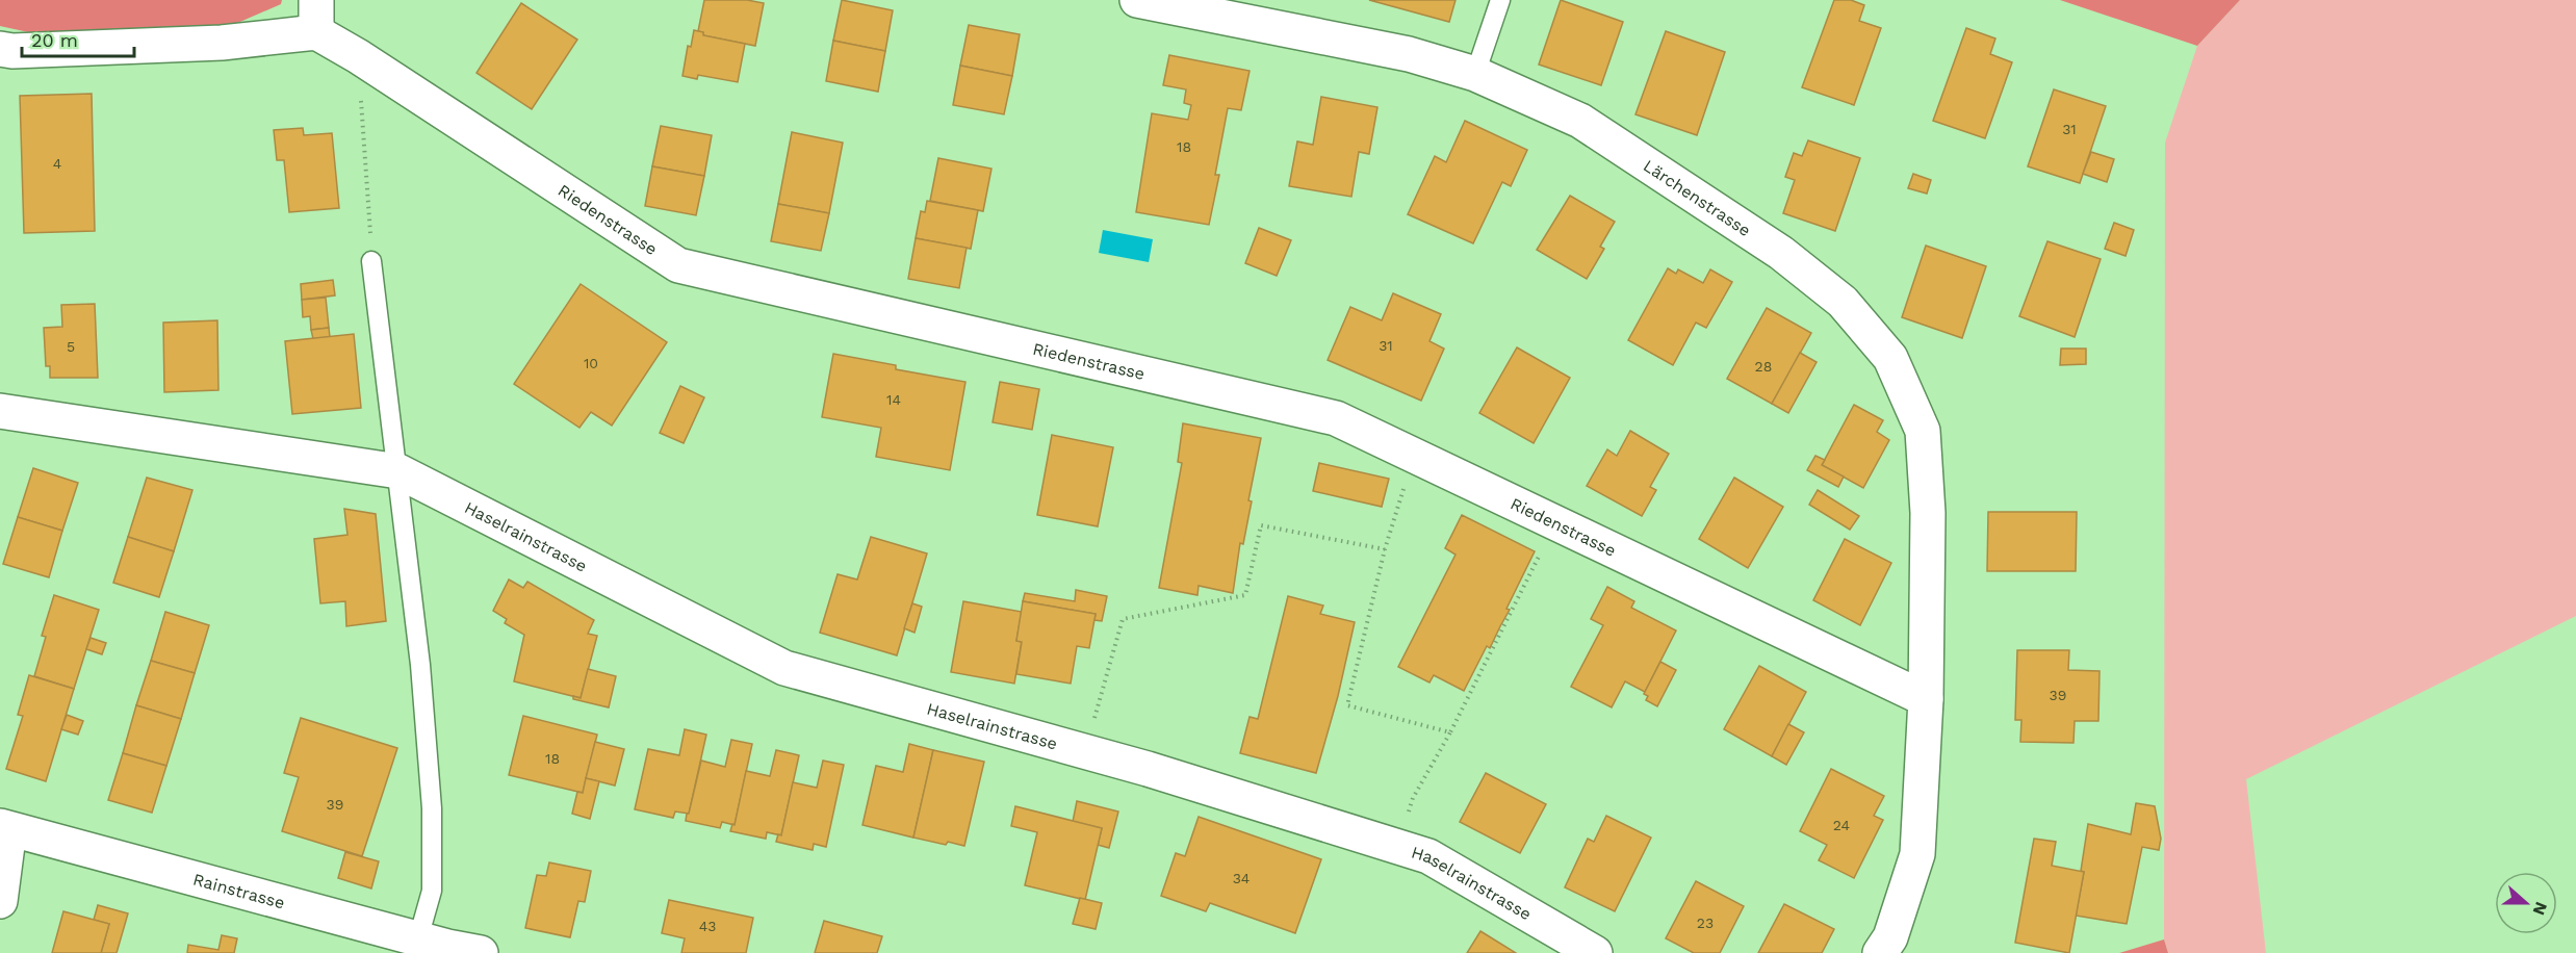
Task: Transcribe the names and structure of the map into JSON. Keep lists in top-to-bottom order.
{
  "streets": {
    "street": [
      "Lärchenstrasse",
      "Riedenstrasse",
      "Haselrainstrasse",
      "Rainstrasse"
    ]
  },
  "crossings": [
    ["Lärchenstrasse", "Riedenstrasse"]
  ],
  "house_numbers": [
    "31",
    "18",
    "4",
    "31",
    "5",
    "10",
    "28",
    "14",
    "39",
    "18",
    "39",
    "24",
    "34",
    "23",
    "43"
  ],
  "scale_bar": "20 m",
  "north": "right"
}
